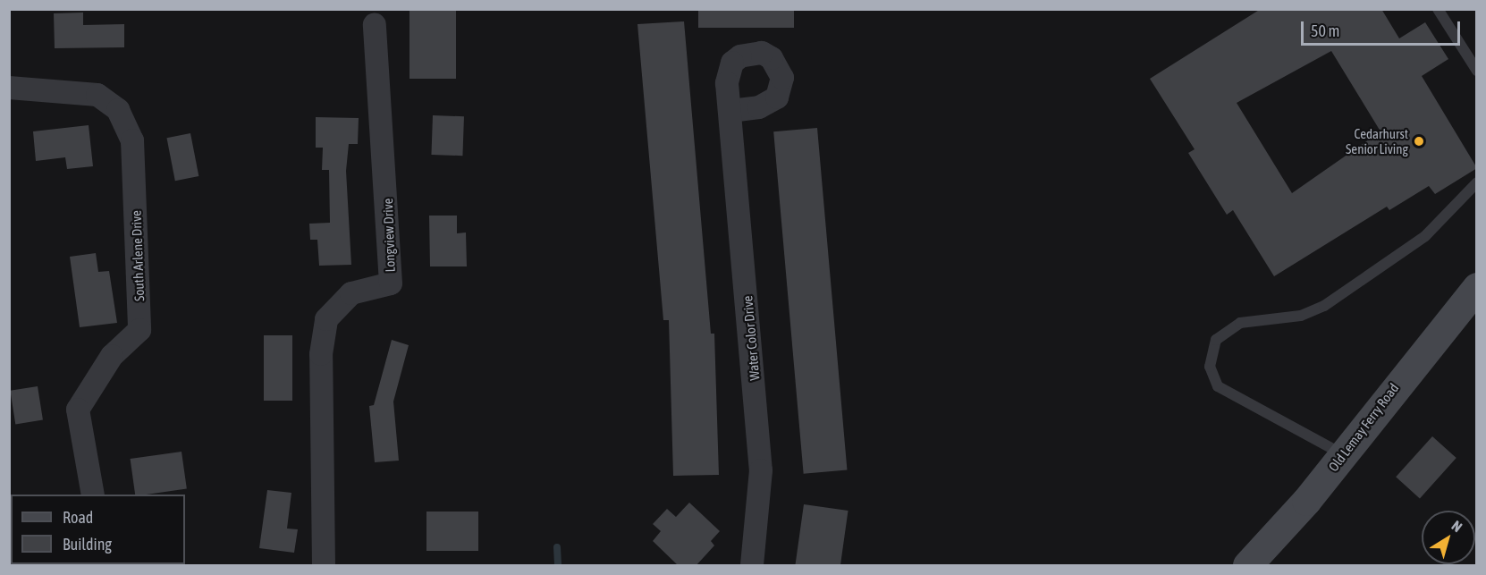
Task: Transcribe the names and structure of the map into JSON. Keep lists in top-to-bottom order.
{
  "streets": {
    "main road": ["Old Lemay Ferry Road"],
    "street": ["Longview Drive", "South Arlene Drive", "Water Color Drive"]
  },
  "places": ["Cedarhurst Senior Living"],
  "legend": ["Road", "Building"],
  "scale_bar": "50 m",
  "north": "top right"
}
